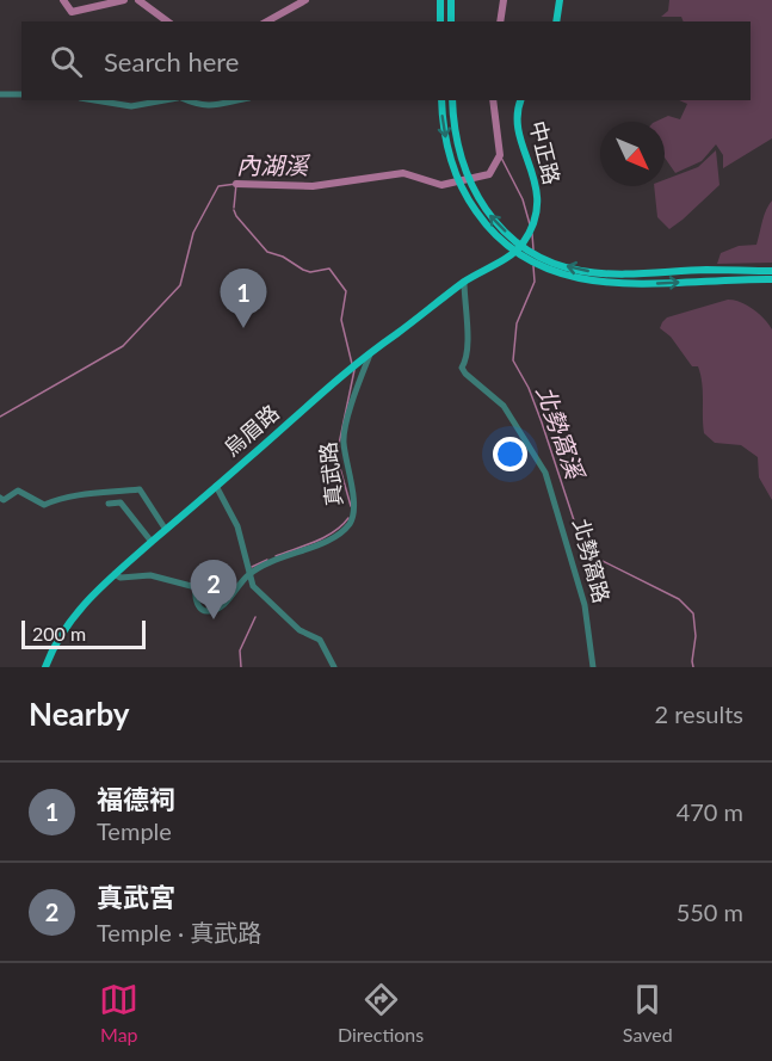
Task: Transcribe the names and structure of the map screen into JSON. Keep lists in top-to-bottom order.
{
  "streets": {
    "main road": ["中正路", "烏眉路"],
    "street": ["真武路", "北勢窩路"]
  },
  "crossings": [
    ["中正路", "烏眉路"],
    ["烏眉路", "真武路"],
    ["烏眉路", "北勢窩路"]
  ],
  "water": ["內湖溪", "北勢窩溪"],
  "scale_bar": "200 m",
  "north": "bottom right",
  "page": {
    "search": "Search here",
    "pins": ["1", "2"],
    "scale": "200 m",
    "heading": ["Nearby", "2 results"],
    "list": [
      {
        "mark": "1",
        "name": "福德祠",
        "note": "Temple",
        "value": "470 m"
      },
      {
        "mark": "2",
        "name": "真武宮",
        "note": "Temple · 真武路",
        "value": "550 m"
      }
    ],
    "nav": ["Map", "Directions", "Saved"]
  }
}
